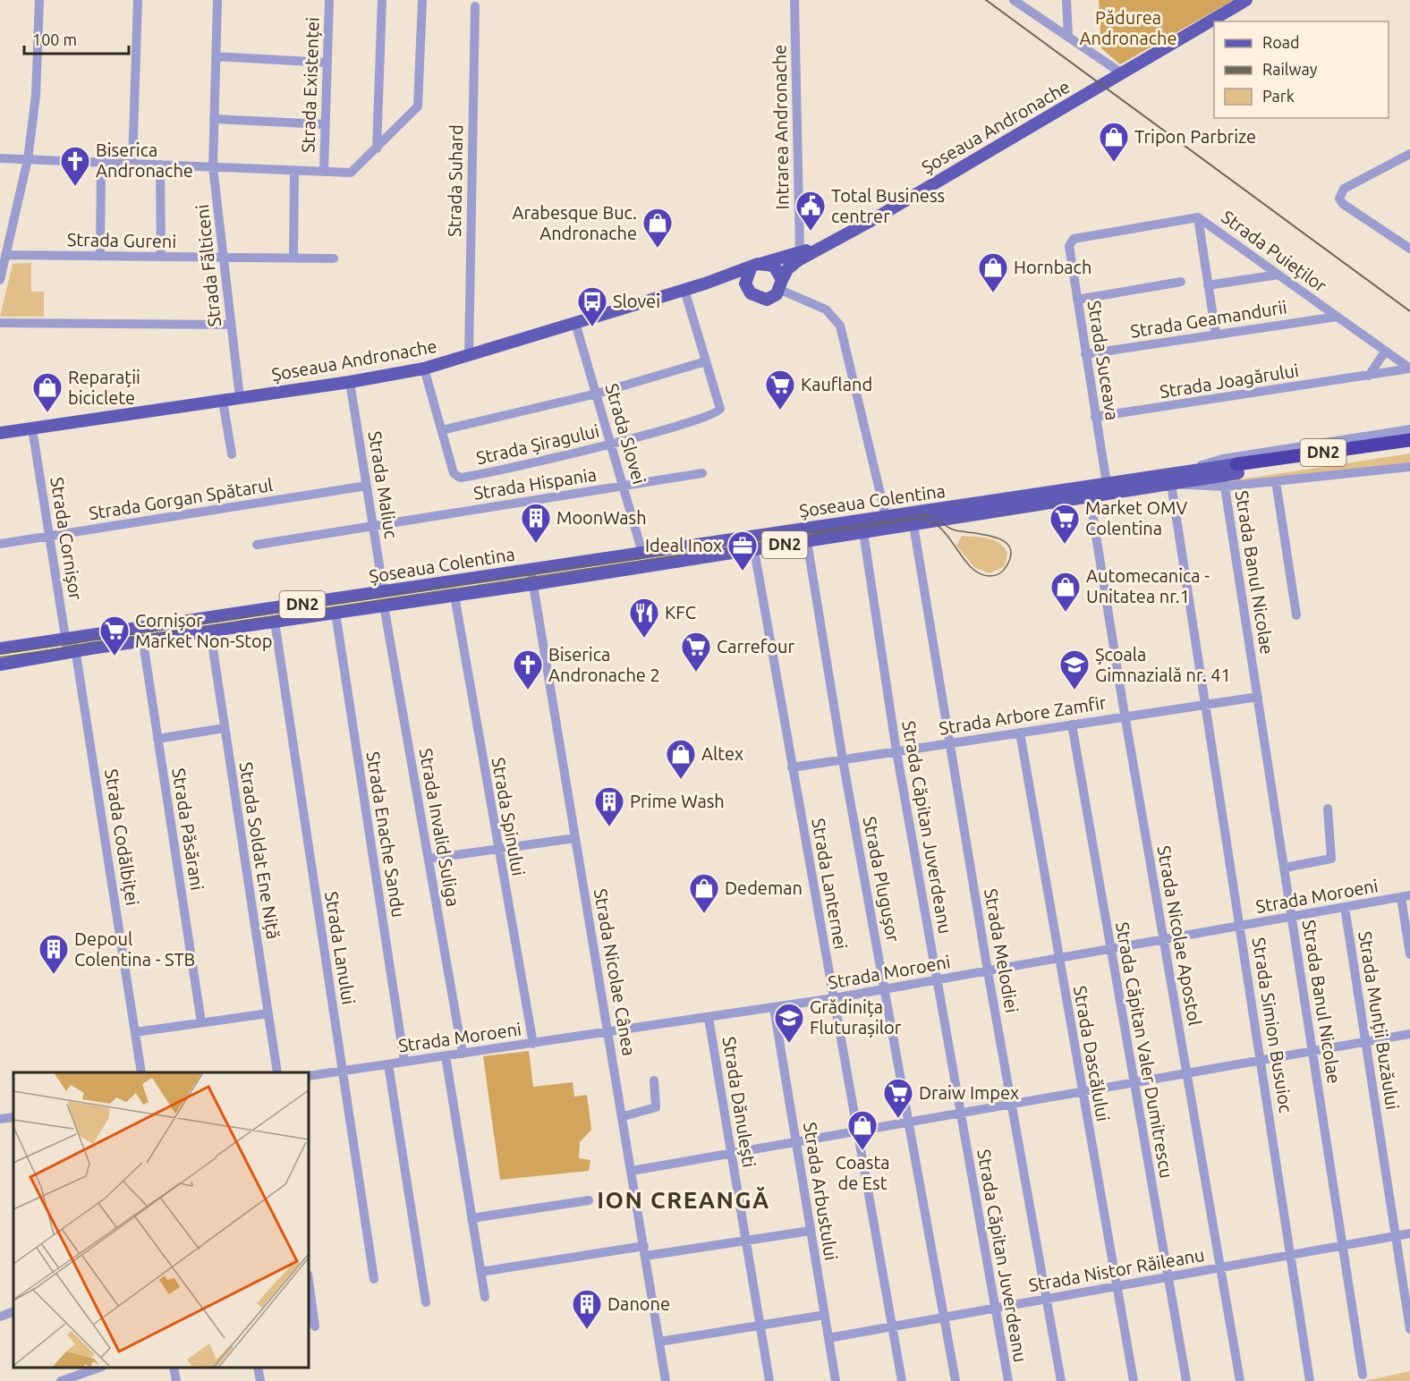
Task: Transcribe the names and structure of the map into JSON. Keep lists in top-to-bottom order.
{
  "streets": {
    "highway": ["DN2"],
    "main road": ["Șoseaua Andronache", "Șoseaua Colentina"],
    "street": [
      "Strada Existenței",
      "Intrarea Andronache",
      "Strada Suhard",
      "Strada Gureni",
      "Strada Puieților",
      "Strada Fălticeni",
      "Strada Geamandurii",
      "Strada Suceava",
      "Strada Joagărului",
      "Strada Slovei",
      "Strada Șiragului",
      "Strada Hispania",
      "Strada Maliuc",
      "Strada Gorgan Spătarul",
      "Strada Cornișor",
      "Strada Banul Nicolae",
      "Strada Arbore Zamfir",
      "Strada Spinului",
      "Strada Invalid Suliga",
      "Strada Căpitan Juverdeanu",
      "Strada Păsărani",
      "Strada Enache Sandu",
      "Strada Codălbiței",
      "Strada Soldat Ene Niță",
      "Strada Plugușor",
      "Strada Lanternei",
      "Strada Moroeni",
      "Strada Nicolae Apostol",
      "Strada Lanului",
      "Strada Melodiei",
      "Strada Nicolae Cânea",
      "Strada Munții Buzăului",
      "Strada Simion Busuioc",
      "Strada Căpitan Valer Dumitrescu",
      "Strada Dascălului",
      "Strada Dănulești",
      "Strada Arbustului",
      "Strada Nistor Răileanu"
    ]
  },
  "crossings": [
    ["Intrarea Andronache", "Șoseaua Andronache"],
    ["Șoseaua Andronache", "Strada Suhard"],
    ["Șoseaua Andronache", "Strada Fălticeni"],
    ["Șoseaua Andronache", "Strada Slovei"],
    ["Șoseaua Andronache", "Strada Șiragului"],
    ["Șoseaua Andronache", "Strada Maliuc"],
    ["Șoseaua Andronache", "Strada Cornișor"],
    ["Strada Gureni", "Strada Fălticeni"],
    ["Strada Puieților", "Strada Geamandurii"],
    ["Strada Puieților", "Strada Suceava"],
    ["Strada Puieților", "Strada Joagărului"],
    ["Strada Geamandurii", "Strada Suceava"],
    ["Strada Suceava", "Strada Joagărului"],
    ["Strada Suceava", "Șoseaua Colentina"],
    ["Strada Slovei", "Strada Șiragului"],
    ["Strada Slovei", "Strada Hispania"],
    ["Strada Slovei", "Șoseaua Colentina"],
    ["DN2", "Șoseaua Colentina"],
    ["Strada Hispania", "Strada Maliuc"],
    ["Strada Maliuc", "Strada Gorgan Spătarul"],
    ["Strada Maliuc", "Șoseaua Colentina"],
    ["Strada Maliuc", "Strada Invalid Suliga"],
    ["Strada Gorgan Spătarul", "Strada Cornișor"],
    ["Șoseaua Colentina", "Strada Cornișor"],
    ["Șoseaua Colentina", "Strada Banul Nicolae"],
    ["Șoseaua Colentina", "Strada Spinului"],
    ["Șoseaua Colentina", "Strada Invalid Suliga"],
    ["Șoseaua Colentina", "Strada Căpitan Juverdeanu"],
    ["Șoseaua Colentina", "Strada Păsărani"],
    ["Șoseaua Colentina", "Strada Enache Sandu"],
    ["Șoseaua Colentina", "Strada Codălbiței"],
    ["Șoseaua Colentina", "Strada Soldat Ene Niță"],
    ["Șoseaua Colentina", "Strada Plugușor"],
    ["Șoseaua Colentina", "Strada Lanternei"],
    ["Șoseaua Colentina", "Strada Nicolae Apostol"],
    ["Șoseaua Colentina", "Strada Lanului"],
    ["Șoseaua Colentina", "Strada Melodiei"],
    ["Șoseaua Colentina", "Strada Nicolae Cânea"],
    ["Șoseaua Colentina", "Strada Simion Busuioc"],
    ["Strada Cornișor", "Strada Codălbiței"],
    ["Strada Banul Nicolae", "Strada Arbore Zamfir"],
    ["Strada Banul Nicolae", "Strada Moroeni"],
    ["Strada Banul Nicolae", "Strada Nistor Răileanu"],
    ["Strada Arbore Zamfir", "Strada Căpitan Juverdeanu"],
    ["Strada Arbore Zamfir", "Strada Plugușor"],
    ["Strada Arbore Zamfir", "Strada Lanternei"],
    ["Strada Arbore Zamfir", "Strada Nicolae Apostol"],
    ["Strada Arbore Zamfir", "Strada Melodiei"],
    ["Strada Arbore Zamfir", "Strada Simion Busuioc"],
    ["Strada Arbore Zamfir", "Strada Căpitan Valer Dumitrescu"],
    ["Strada Arbore Zamfir", "Strada Dascălului"],
    ["Strada Spinului", "Strada Moroeni"],
    ["Strada Invalid Suliga", "Strada Moroeni"],
    ["Strada Căpitan Juverdeanu", "Strada Moroeni"],
    ["Strada Căpitan Juverdeanu", "Strada Nistor Răileanu"],
    ["Strada Enache Sandu", "Strada Moroeni"],
    ["Strada Plugușor", "Strada Moroeni"],
    ["Strada Plugușor", "Strada Nistor Răileanu"],
    ["Strada Lanternei", "Strada Moroeni"],
    ["Strada Lanternei", "Strada Nistor Răileanu"],
    ["Strada Moroeni", "Strada Nicolae Apostol"],
    ["Strada Moroeni", "Strada Lanului"],
    ["Strada Moroeni", "Strada Melodiei"],
    ["Strada Moroeni", "Strada Nicolae Cânea"],
    ["Strada Moroeni", "Strada Munții Buzăului"],
    ["Strada Moroeni", "Strada Simion Busuioc"],
    ["Strada Moroeni", "Strada Căpitan Valer Dumitrescu"],
    ["Strada Moroeni", "Strada Dascălului"],
    ["Strada Moroeni", "Strada Dănulești"],
    ["Strada Moroeni", "Strada Arbustului"],
    ["Strada Nicolae Apostol", "Strada Nistor Răileanu"],
    ["Strada Melodiei", "Strada Nistor Răileanu"],
    ["Strada Munții Buzăului", "Strada Nistor Răileanu"],
    ["Strada Simion Busuioc", "Strada Nistor Răileanu"],
    ["Strada Căpitan Valer Dumitrescu", "Strada Nistor Răileanu"],
    ["Strada Dascălului", "Strada Nistor Răileanu"],
    ["Strada Arbustului", "Strada Nistor Răileanu"]
  ],
  "districts": ["ION CREANGĂ"],
  "parks": ["Pădurea Andronache"],
  "places": {
    "shop": [
      "Tripon Parbrize",
      "Arabesque Buc. Andronache",
      "Hornbach",
      "Reparații biciclete",
      "Automecanica - Unitatea nr.1",
      "Altex",
      "Dedeman",
      "Coasta de Est"
    ],
    "church": ["Biserica Andronache", "Biserica Andronache 2"],
    "public building": ["Total Business centrer"],
    "bus stop": ["Slovei"],
    "supermarket": [
      "Kaufland",
      "Market OMV Colentina",
      "Cornișor Market Non-Stop",
      "Carrefour",
      "Draiw Impex"
    ],
    "building": [
      "MoonWash",
      "Prime Wash",
      "Depoul Colentina - STB",
      "Danone"
    ],
    "office": ["Ideal Inox"],
    "restaurant": ["KFC"],
    "school or university": ["Școala Gimnazială nr. 41", "Grădinița Fluturașilor"]
  },
  "legend": ["Road", "Railway", "Park"],
  "scale_bar": "100 m"
}
